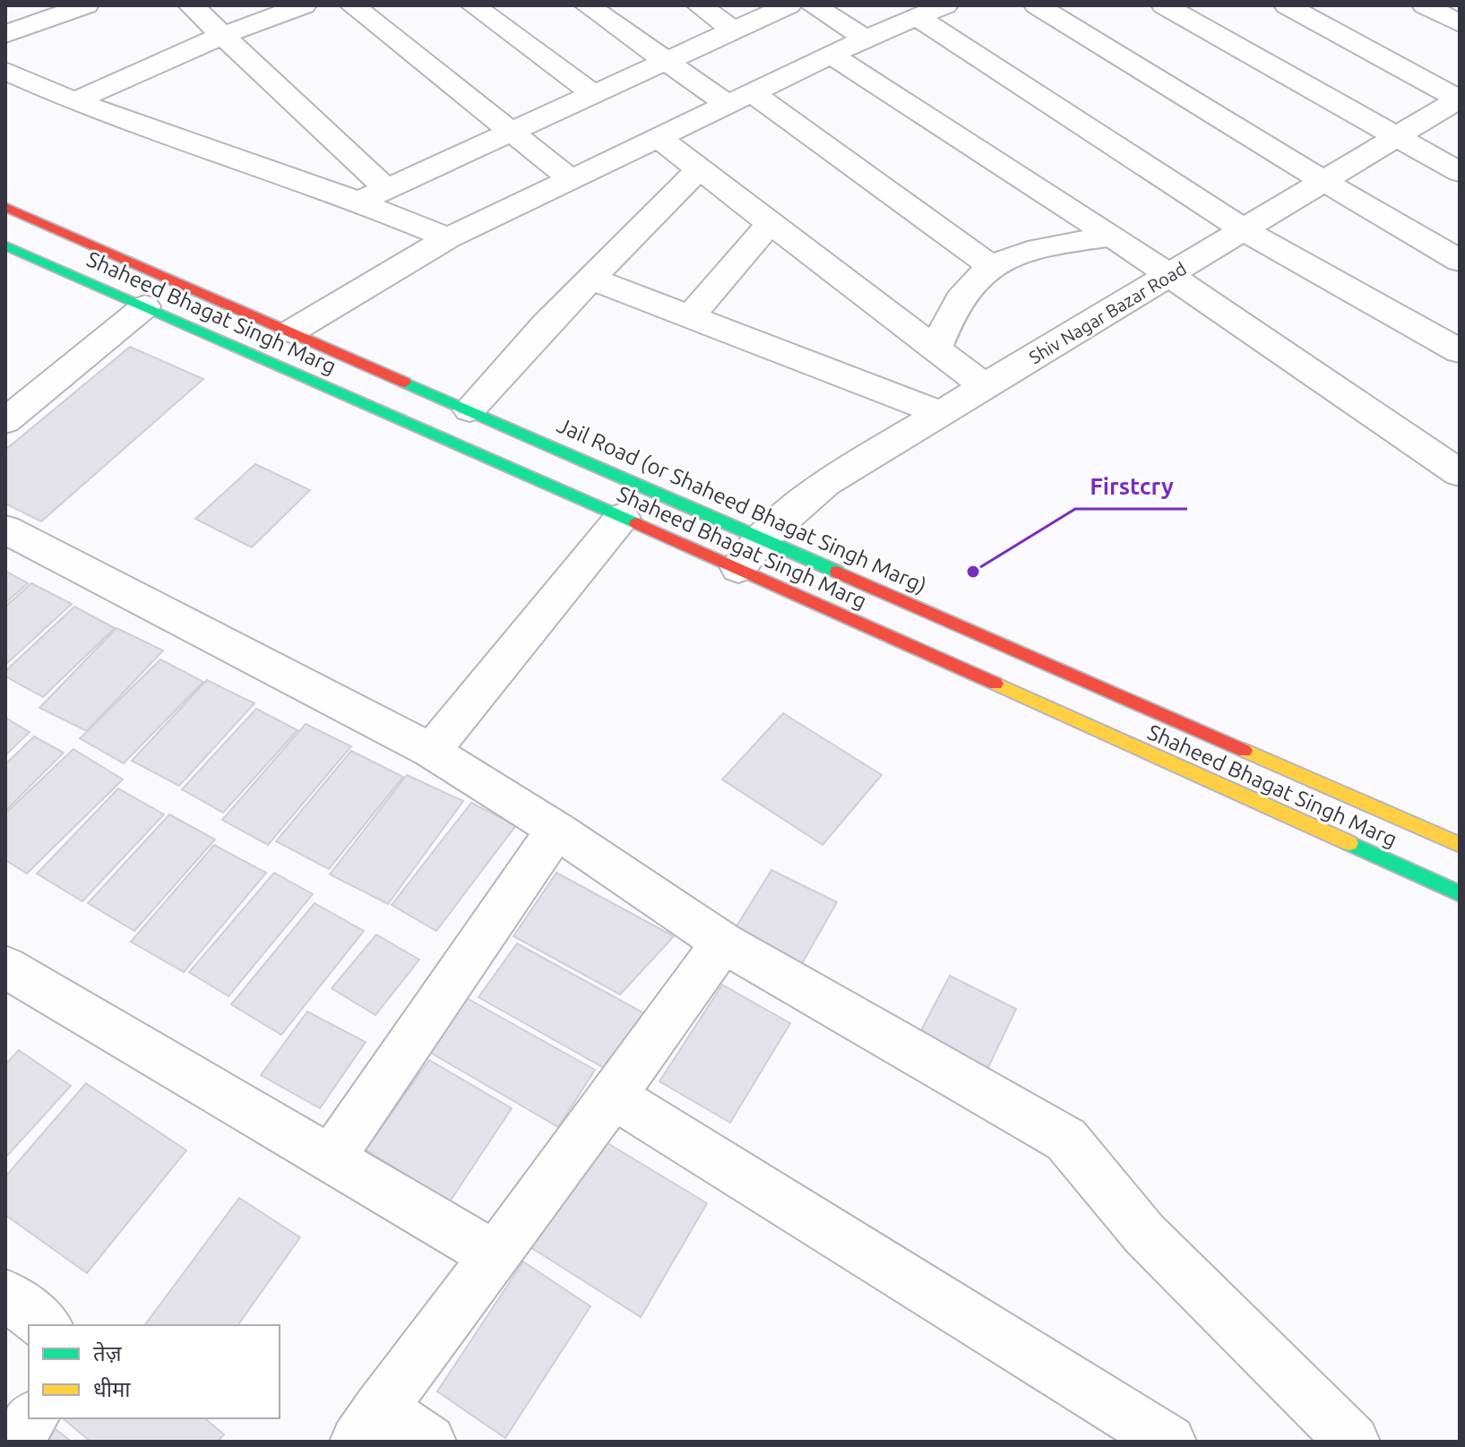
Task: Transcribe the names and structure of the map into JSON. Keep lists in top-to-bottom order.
{
  "streets": {
    "main road": ["Shaheed Bhagat Singh Marg", "Jail Road (or Shaheed Bhagat Singh Marg)"],
    "street": ["Shiv Nagar Bazar Road"]
  },
  "crossings": [
    ["Shaheed Bhagat Singh Marg", "Shiv Nagar Bazar Road"],
    ["Shiv Nagar Bazar Road", "Jail Road (or Shaheed Bhagat Singh Marg)"]
  ],
  "places": ["Firstcry"],
  "legend": ["तेज़", "धीमा"]
}
